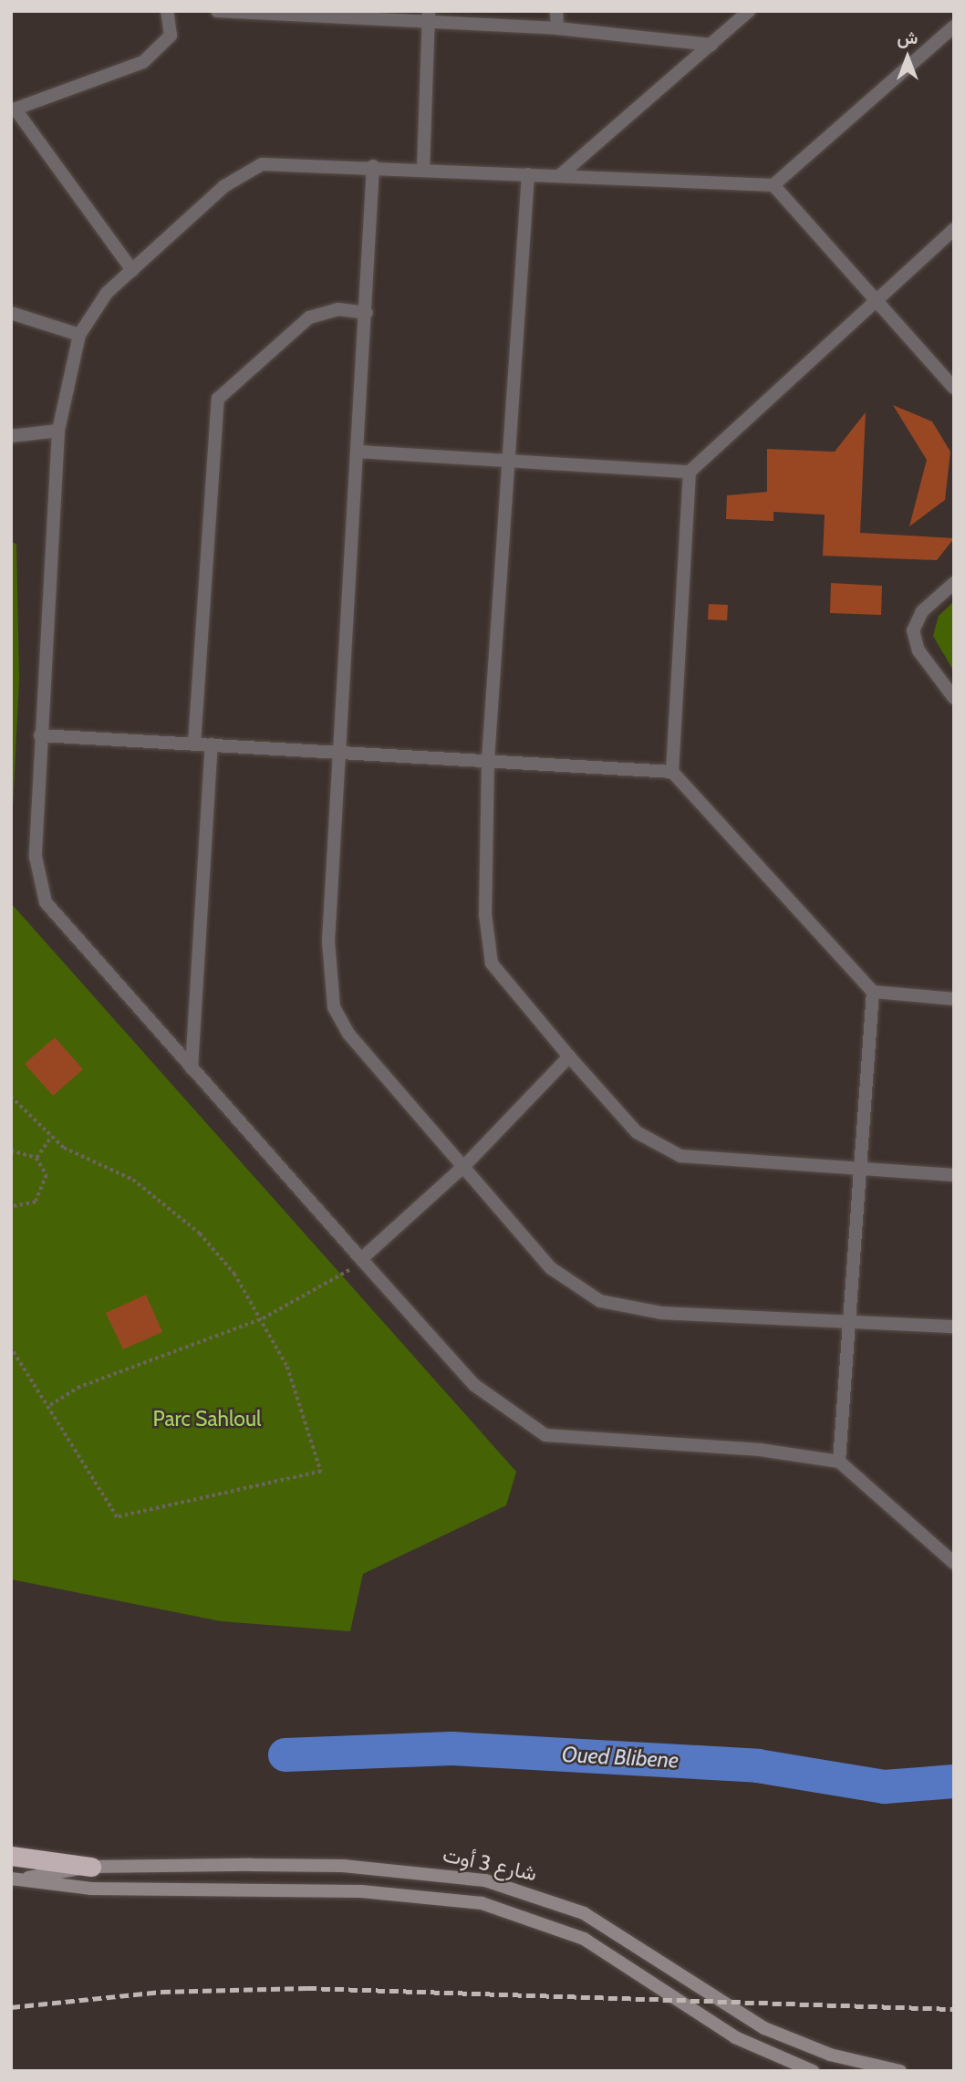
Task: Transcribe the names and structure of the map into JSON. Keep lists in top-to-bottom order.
{
  "streets": {
    "main road": ["شارع 3 أوت"]
  },
  "water": ["Oued Blibene"],
  "parks": ["Parc Sahloul"],
  "north": "top"
}
